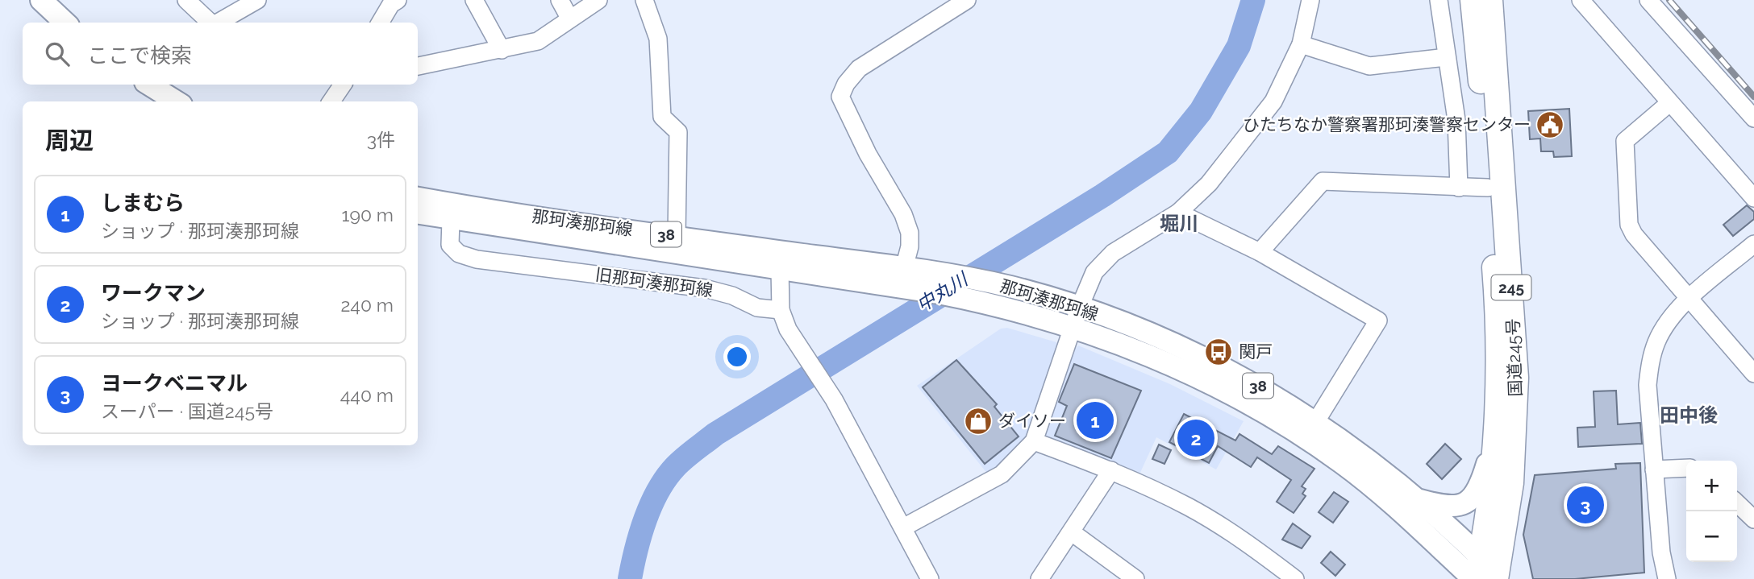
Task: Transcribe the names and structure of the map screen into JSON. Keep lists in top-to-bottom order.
{
  "streets": {
    "highway": ["245", "国道245号"],
    "main road": ["那珂湊那珂線", "38"],
    "street": ["旧那珂湊那珂線"]
  },
  "crossings": [
    ["那珂湊那珂線", "旧那珂湊那珂線"],
    ["那珂湊那珂線", "国道245号"]
  ],
  "districts": ["堀川", "田中後"],
  "water": ["中丸川"],
  "places": {
    "public building": ["ひたちなか警察署那珂湊警察センター"],
    "bus stop": ["関戸"],
    "shop": ["ダイソー"]
  },
  "page": {
    "search": "ここで検索",
    "heading": ["周辺", "3件"],
    "list": [
      {
        "mark": "1",
        "name": "しまむら",
        "note": "ショップ · 那珂湊那珂線",
        "value": "190 m"
      },
      {
        "mark": "2",
        "name": "ワークマン",
        "note": "ショップ · 那珂湊那珂線",
        "value": "240 m"
      },
      {
        "mark": "3",
        "name": "ヨークベニマル",
        "note": "スーパー · 国道245号",
        "value": "440 m"
      }
    ],
    "pins": ["1", "2", "3"],
    "map_buttons": ["+", "−"]
  }
}
